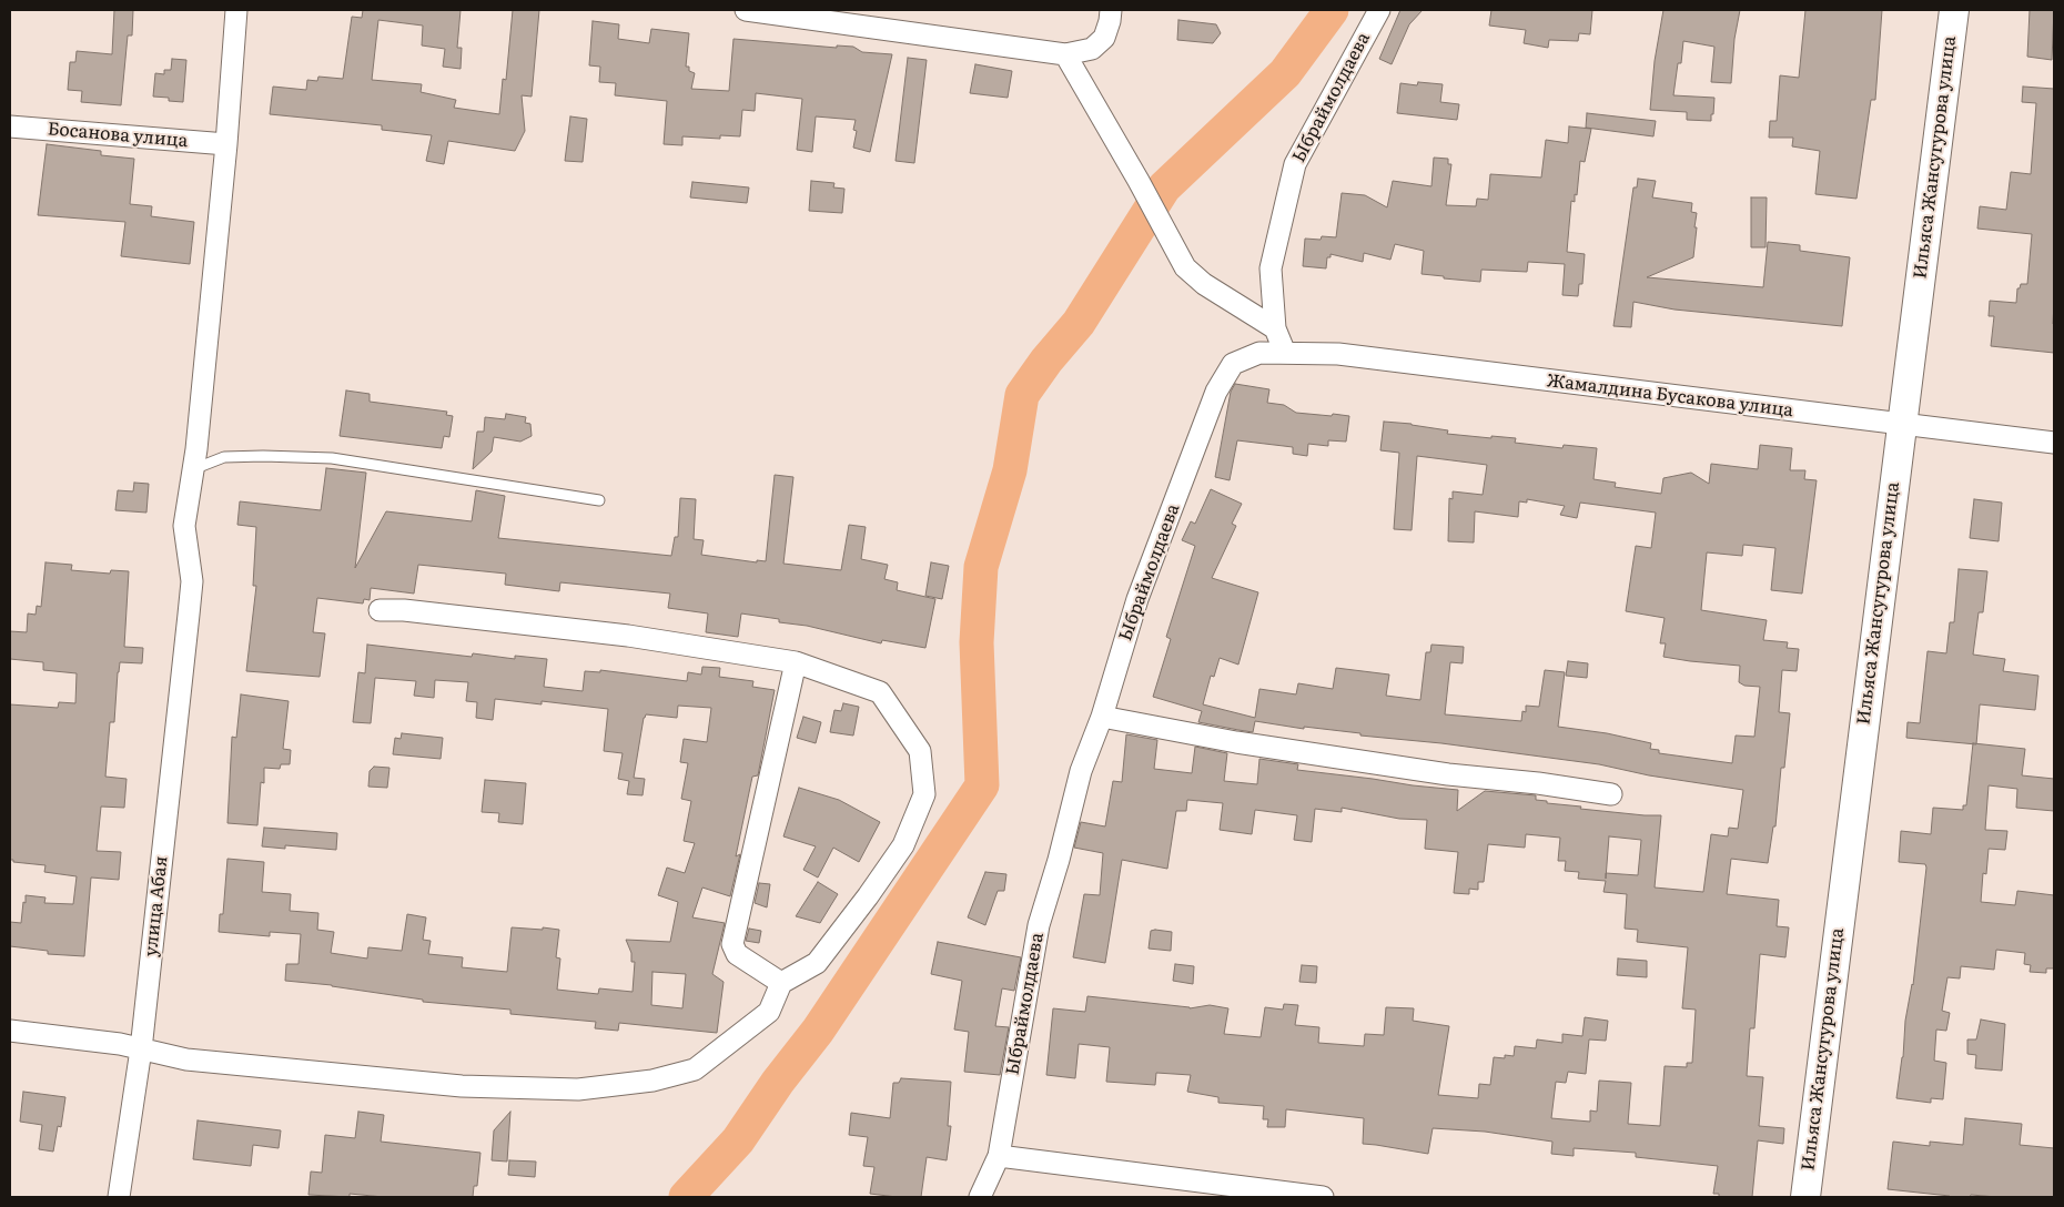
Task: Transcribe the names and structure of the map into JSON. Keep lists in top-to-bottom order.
{
  "streets": {
    "street": [
      "Ыбраймолдаева",
      "Босанова улица",
      "Ильяса Жансугурова улица",
      "Жамалдина Бусакова улица",
      "улица Абая"
    ]
  },
  "crossings": [
    ["Ыбраймолдаева", "Жамалдина Бусакова улица"],
    ["Босанова улица", "улица Абая"],
    ["Ильяса Жансугурова улица", "Жамалдина Бусакова улица"]
  ]
}
